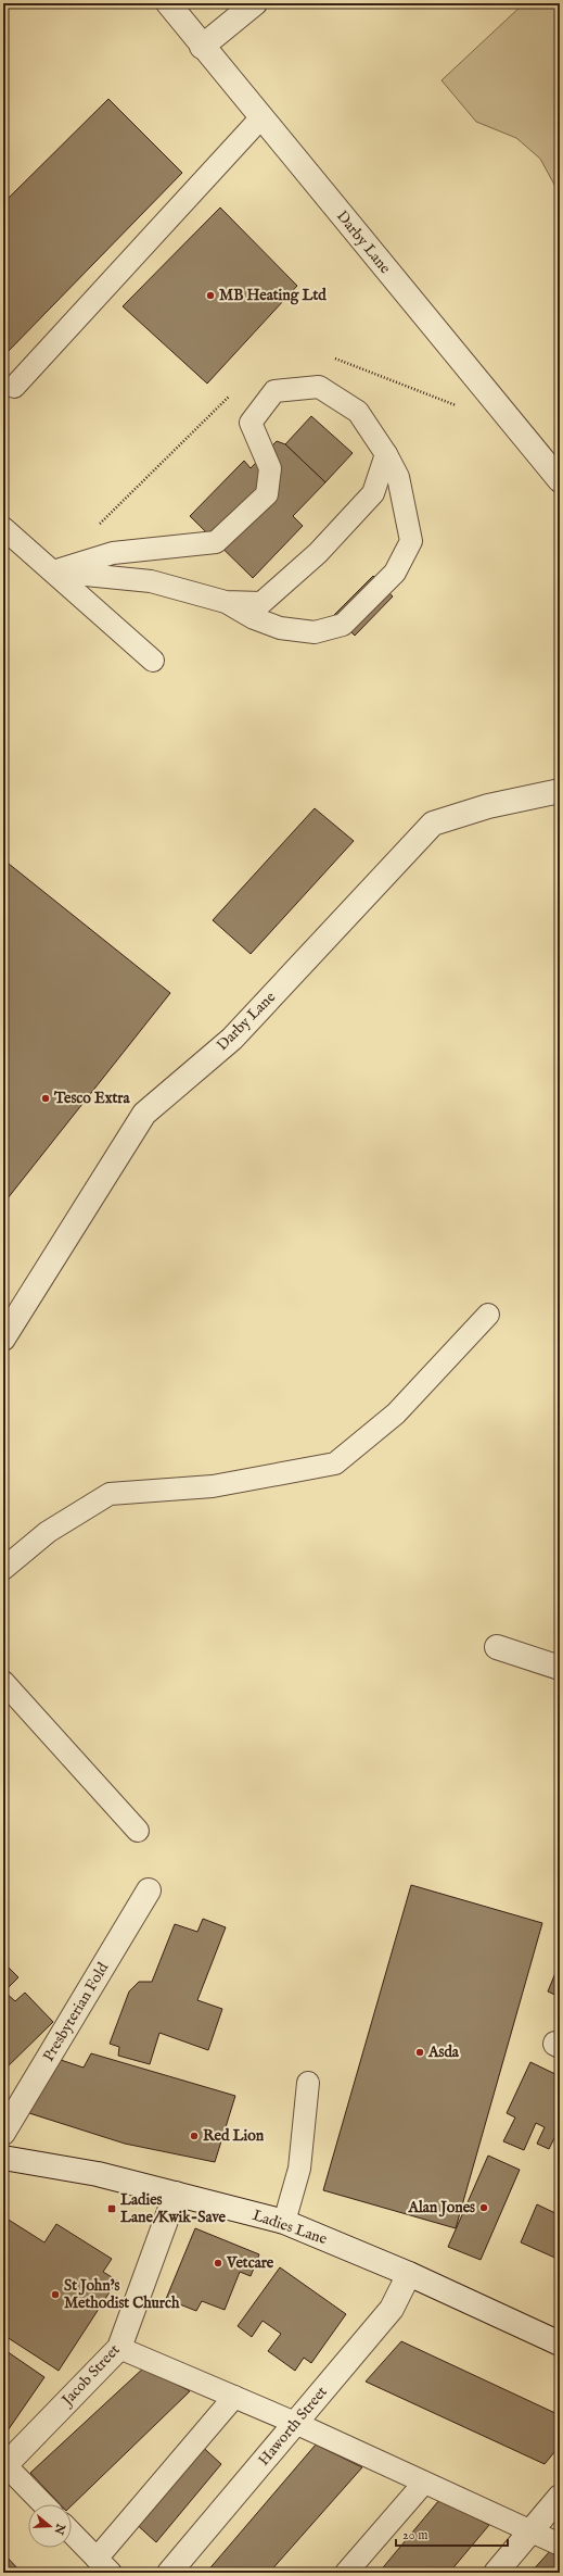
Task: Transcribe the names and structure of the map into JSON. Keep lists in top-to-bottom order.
{
  "streets": {
    "street": [
      "Darby Lane",
      "Presbyterian Fold",
      "Ladies Lane",
      "Jacob Street",
      "Haworth Street"
    ]
  },
  "crossings": [
    ["Ladies Lane", "Jacob Street"],
    ["Ladies Lane", "Haworth Street"]
  ],
  "places": {
    "other": [
      "MB Heating Ltd",
      "Tesco Extra",
      "Asda",
      "Red Lion",
      "Alan Jones",
      "Vetcare",
      "St John's Methodist Church"
    ],
    "transit": ["Ladies Lane/Kwik-Save"]
  },
  "scale_bar": "20 m",
  "north": "right"
}
